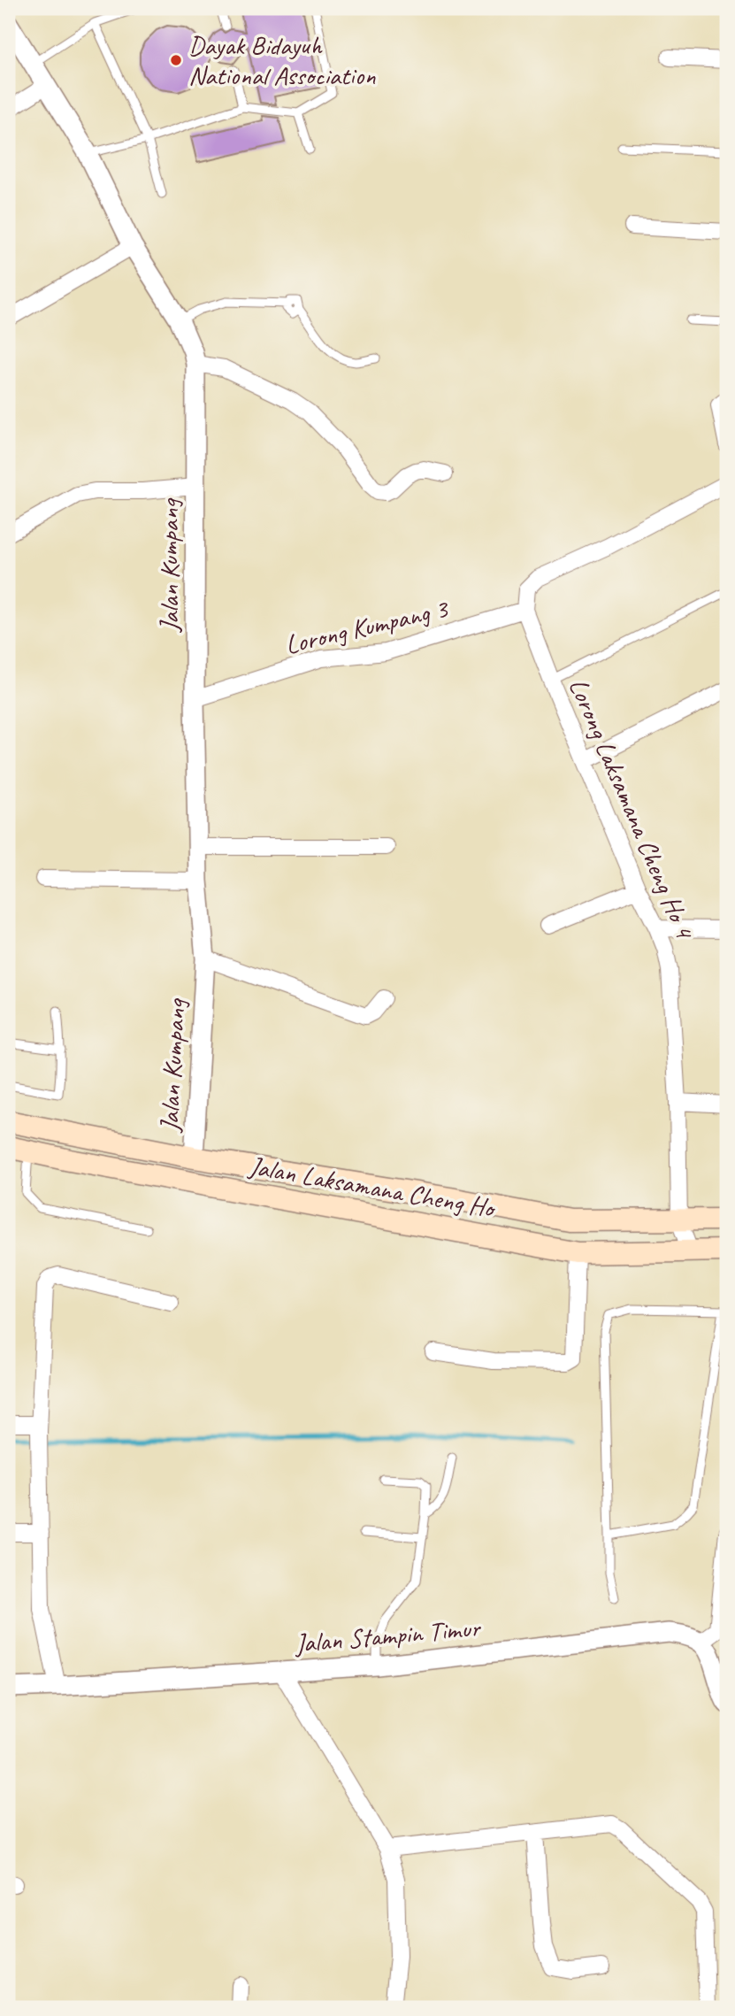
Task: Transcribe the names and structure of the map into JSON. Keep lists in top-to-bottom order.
{
  "streets": {
    "main road": ["Jalan Laksamana Cheng Ho"],
    "street": [
      "Jalan Kumpang",
      "Lorong Kumpang 3",
      "Lorong Laksamana Cheng Ho 4",
      "Jalan Stampin Timur"
    ]
  },
  "crossings": [
    ["Jalan Kumpang", "Lorong Kumpang 3"],
    ["Jalan Kumpang", "Jalan Laksamana Cheng Ho"],
    ["Lorong Kumpang 3", "Lorong Laksamana Cheng Ho 4"],
    ["Lorong Laksamana Cheng Ho 4", "Jalan Laksamana Cheng Ho"]
  ],
  "places": ["Dayak Bidayuh National Association"]
}
